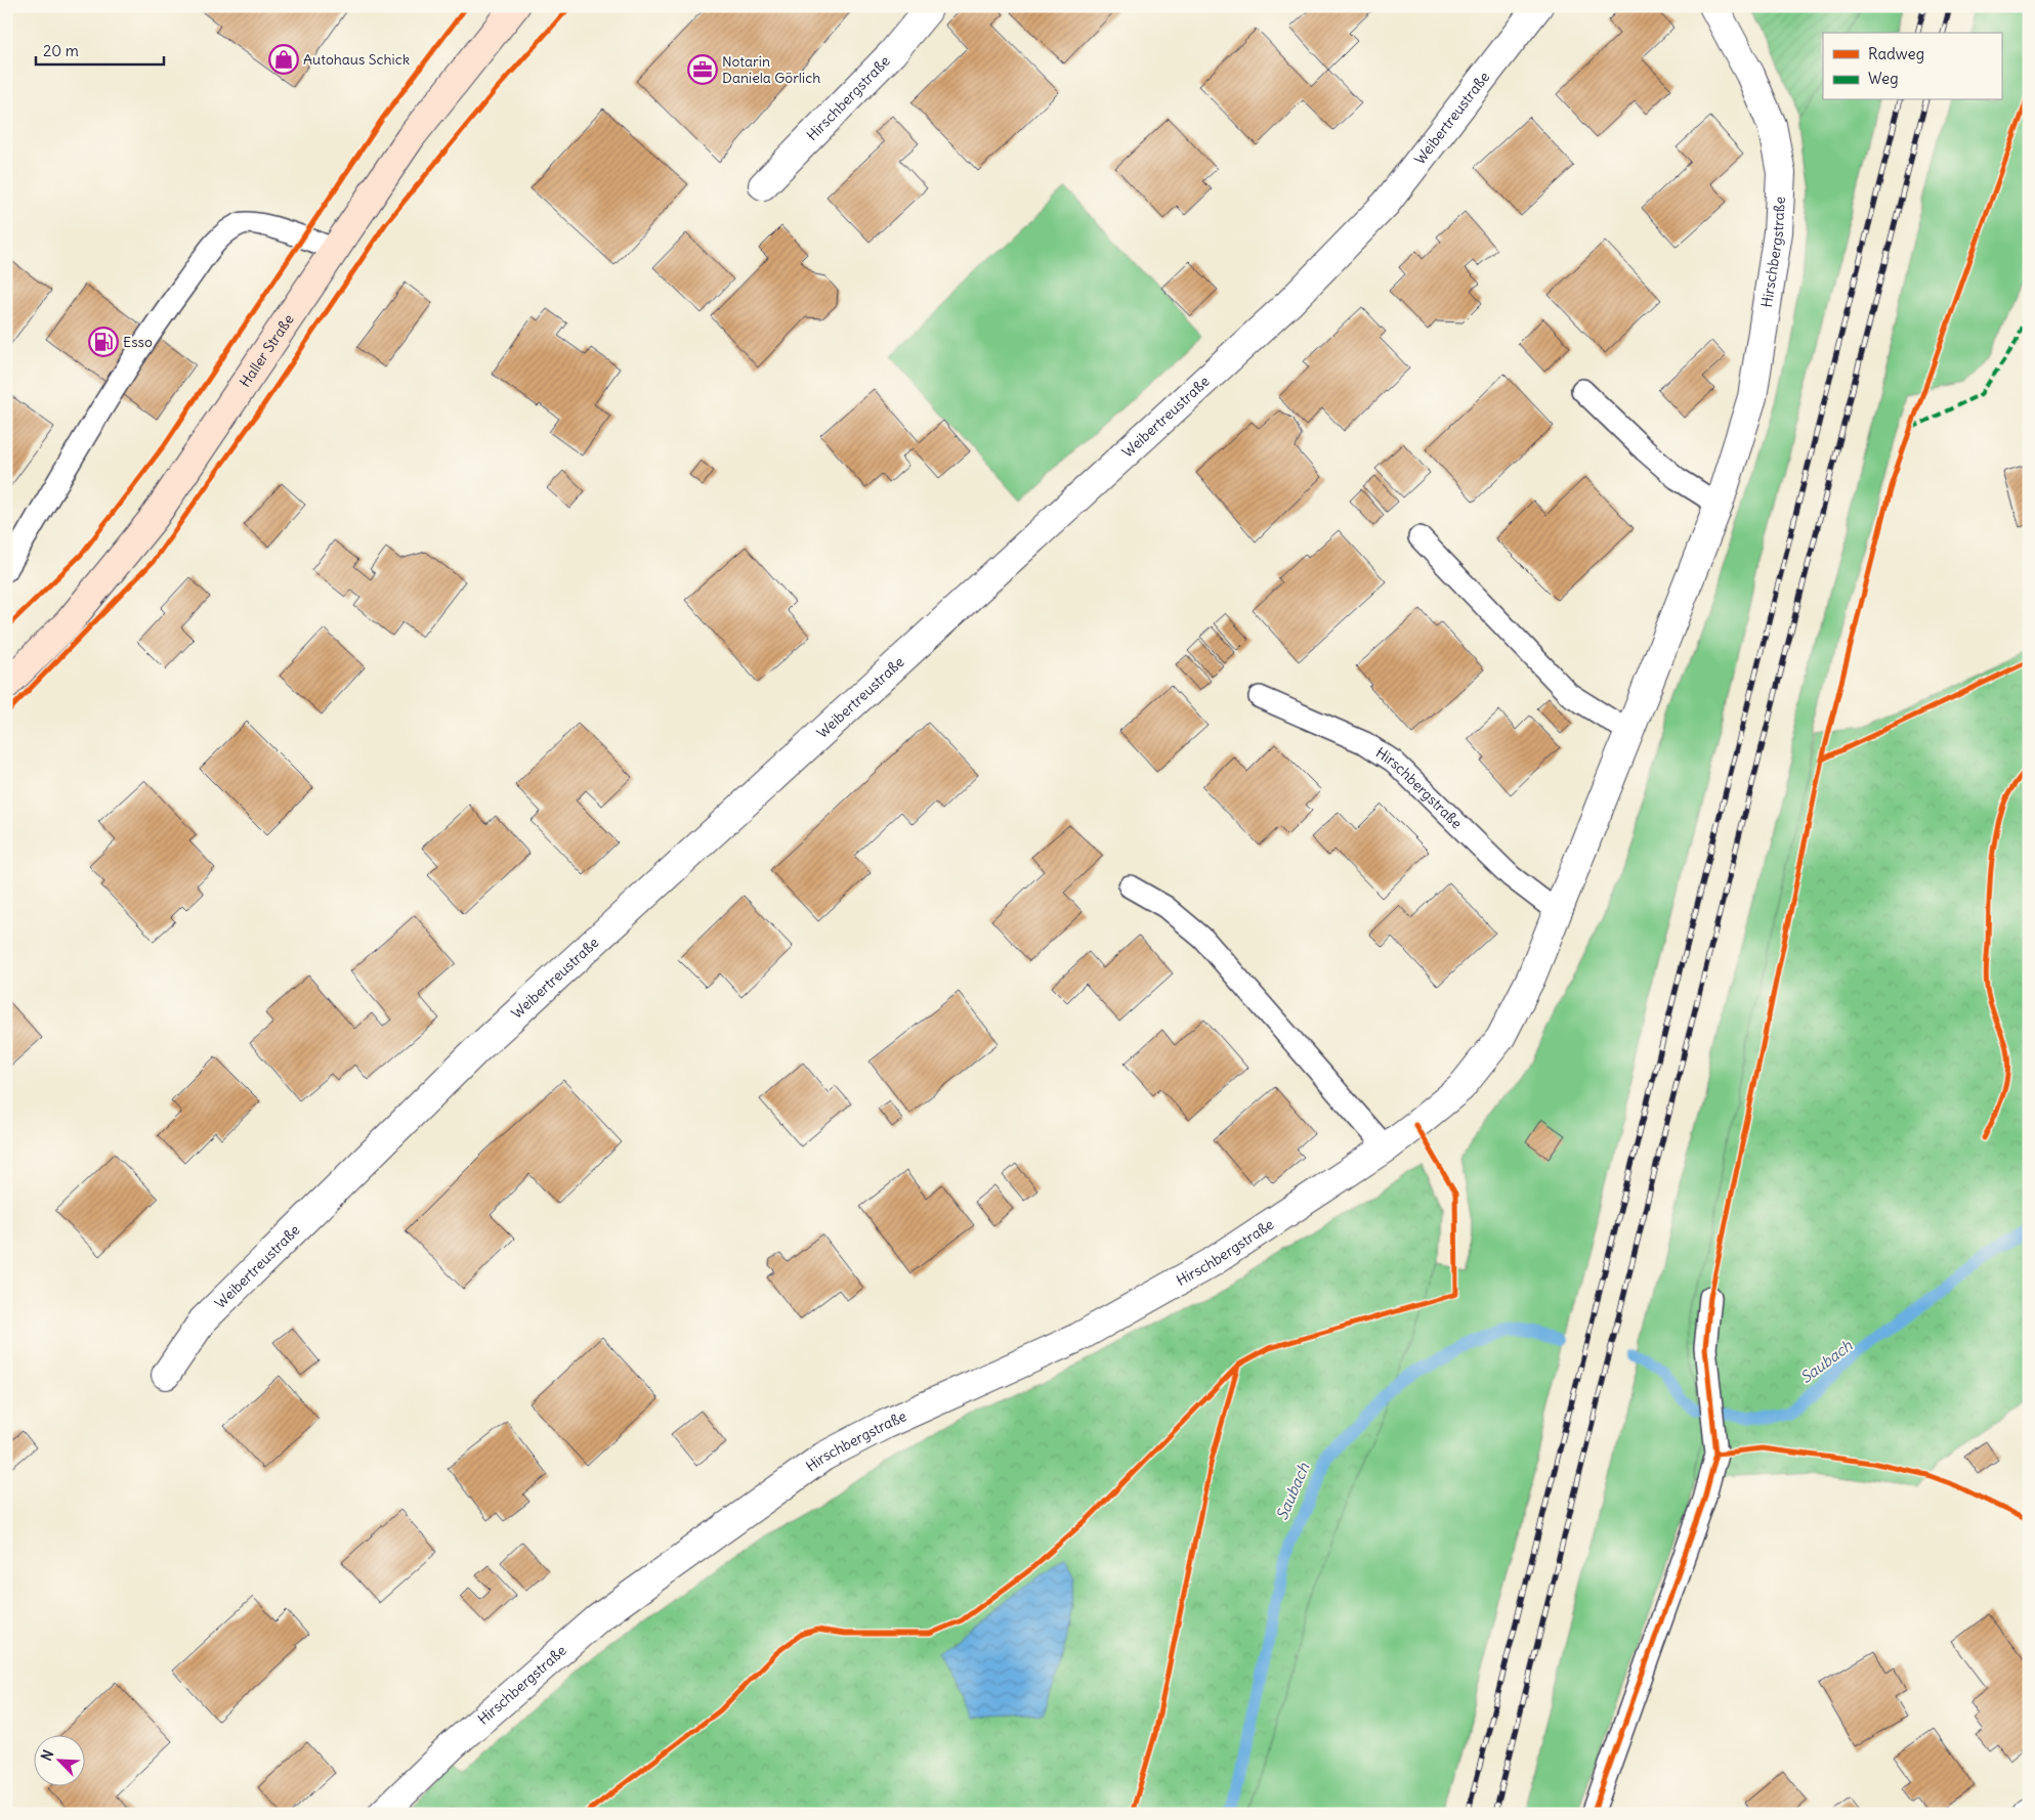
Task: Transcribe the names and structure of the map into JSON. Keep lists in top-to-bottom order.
{
  "streets": {
    "street": ["Hirschbergstraße", "Weibertreustraße", "Haller Straße"]
  },
  "water": ["Saubach"],
  "places": {
    "shop": ["Autohaus Schick"],
    "office": ["Notarin Daniela Görlich"],
    "fuel station": ["Esso"]
  },
  "legend": ["Radweg", "Weg"],
  "scale_bar": "20 m",
  "north": "top left"
}
